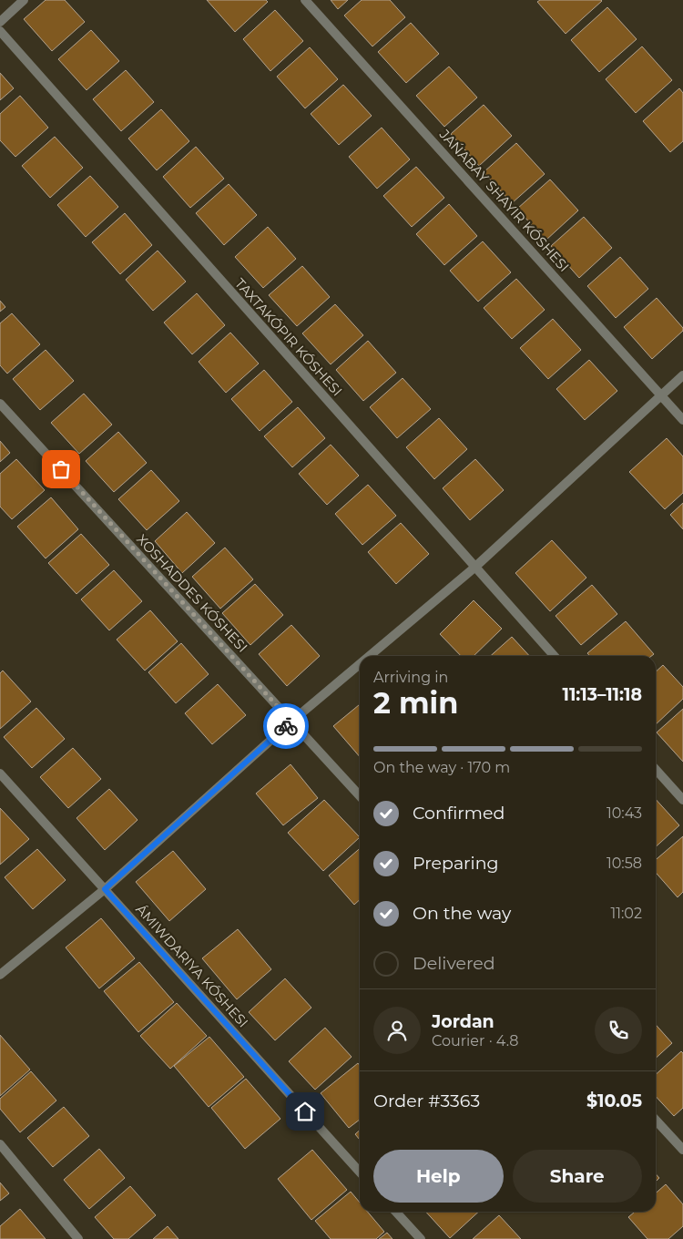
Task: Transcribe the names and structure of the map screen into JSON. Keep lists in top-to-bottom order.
{
  "streets": {
    "street": ["TAXTAKÓPIR KÓSHESI", "XOSHADDES KÓSHESI"]
  },
  "page": {
    "heading": ["2 min", "Arriving in", "11:13–11:18"],
    "panel": [
      "Jordan",
      "Courier · 4.8",
      "Order #3363",
      "$10.05"
    ],
    "bar": "On the way · 170 m",
    "list": [
      ["Confirmed", "10:43"],
      ["Preparing", "10:58"],
      ["On the way", "11:02"],
      "Delivered"
    ],
    "buttons": ["Help", "Share"]
  }
}
